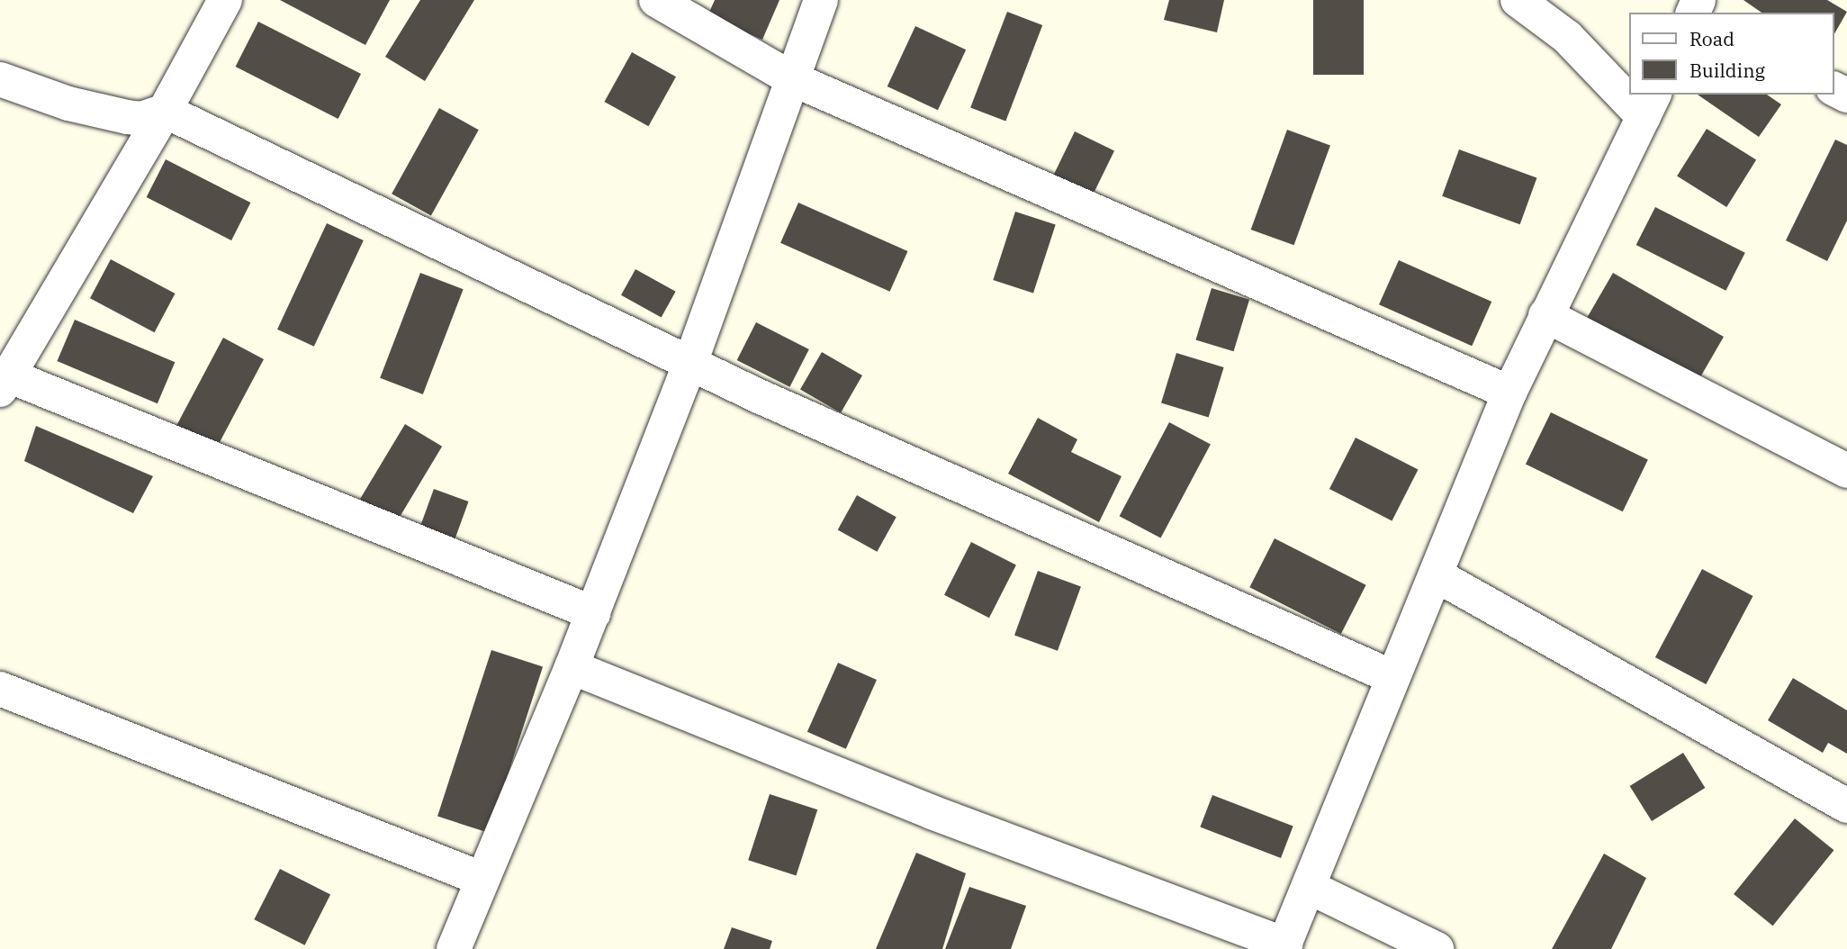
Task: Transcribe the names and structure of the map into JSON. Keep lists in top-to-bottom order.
{
  "legend": ["Road", "Building"]
}
